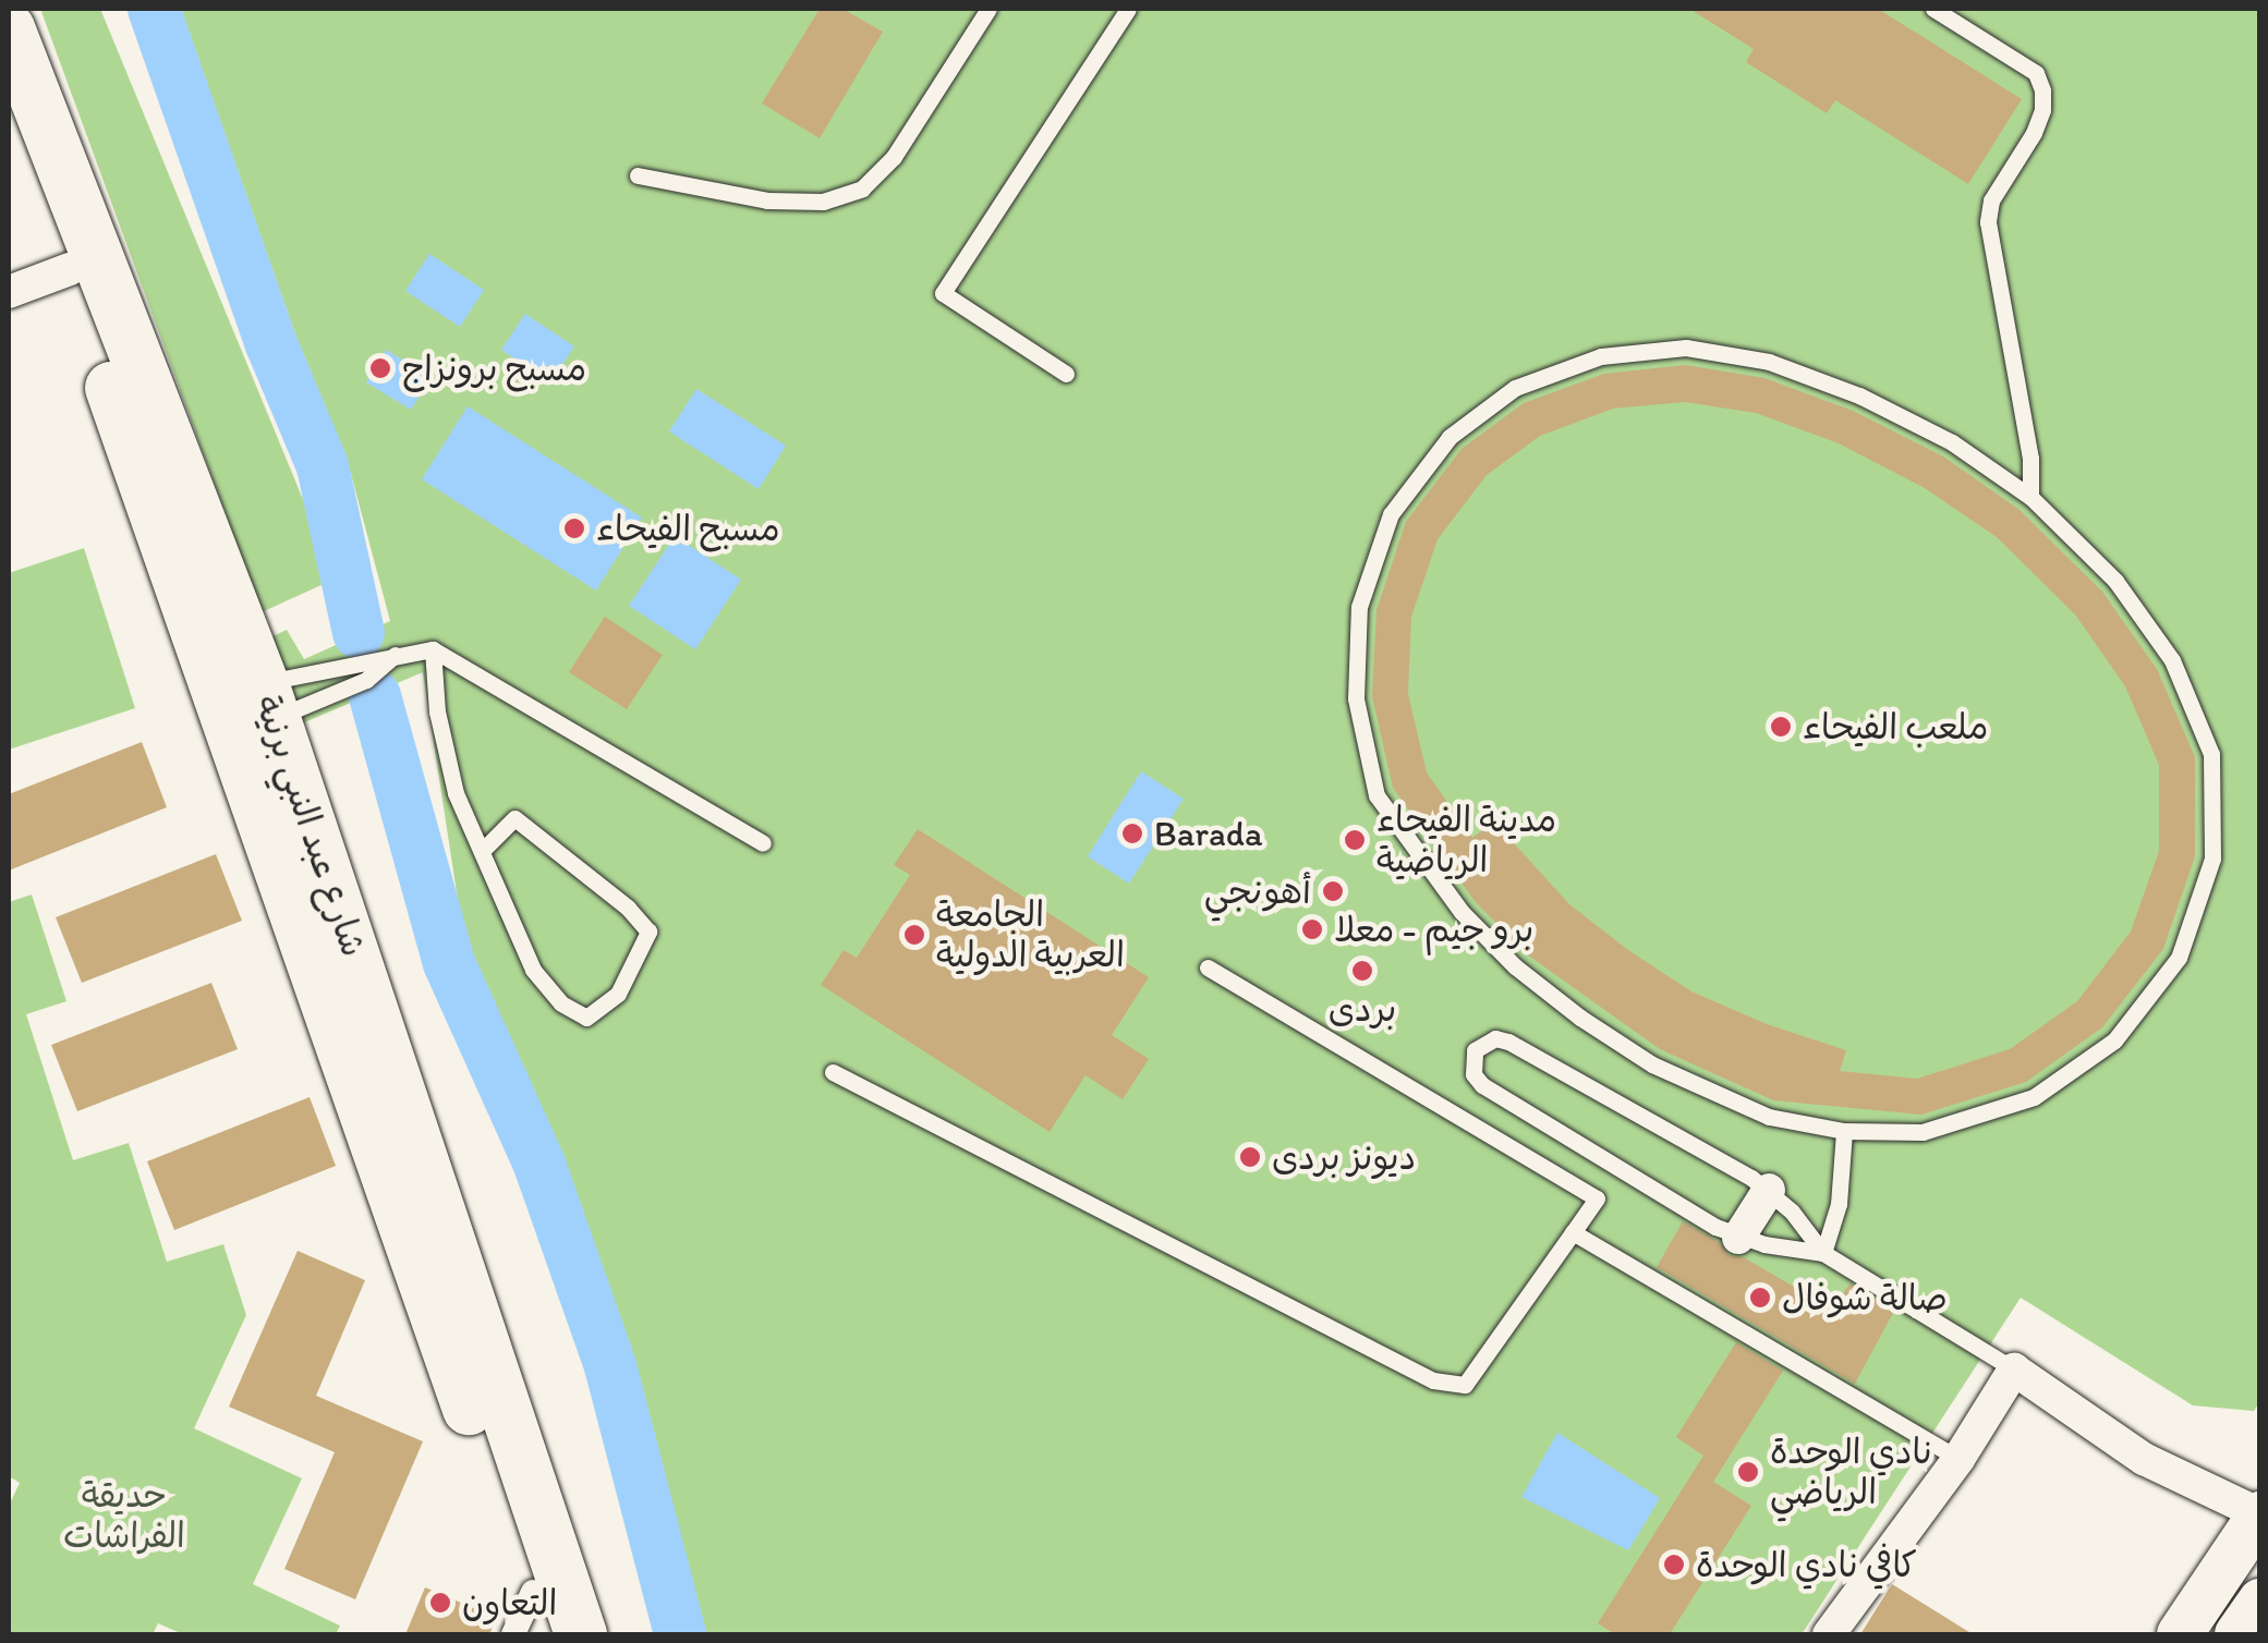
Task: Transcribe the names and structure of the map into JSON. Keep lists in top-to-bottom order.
{
  "streets": {
    "main road": ["شارع عبد النبي برنية"]
  },
  "parks": ["حديقة الفراشات"],
  "places": [
    "مسبح برونزاج",
    "مسبح الفيحاء",
    "ملعب الفيحاء",
    "Barada",
    "مدينة الفيحاء الرياضية",
    "أهونجي",
    "برو جيم - معلا",
    "الجامعة العربية الدولية",
    "بردى",
    "ديونز بردى",
    "صالة شوفال",
    "نادي الوحدة الرياضي",
    "كافي نادي الوحدة",
    "التعاون"
  ]
}
